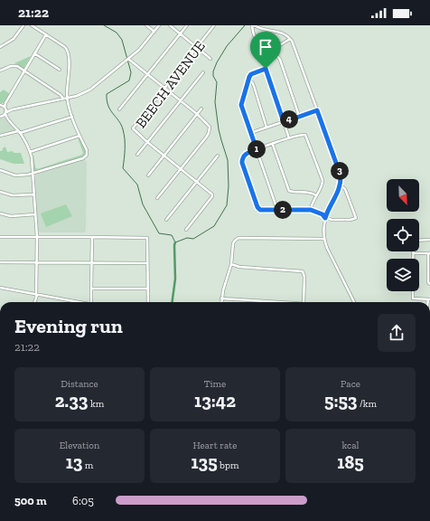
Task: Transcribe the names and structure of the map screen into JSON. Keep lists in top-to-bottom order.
{
  "streets": {
    "street": ["BEECH AVENUE"]
  },
  "north": "bottom right",
  "page": {
    "status": "21:22",
    "pins": [
      "4",
      "1",
      "3",
      "2"
    ],
    "heading": ["Evening run", "21:22"],
    "stats": [
      ["Distance", "2.33 km"],
      ["Time", "13:42"],
      ["Pace", "5:53 /km"],
      ["Elevation", "13 m"],
      ["Heart rate", "135 bpm"],
      ["kcal", "185"]
    ],
    "list": [
      {
        "name": "500 m",
        "note": "6:05"
      }
    ]
  }
}
